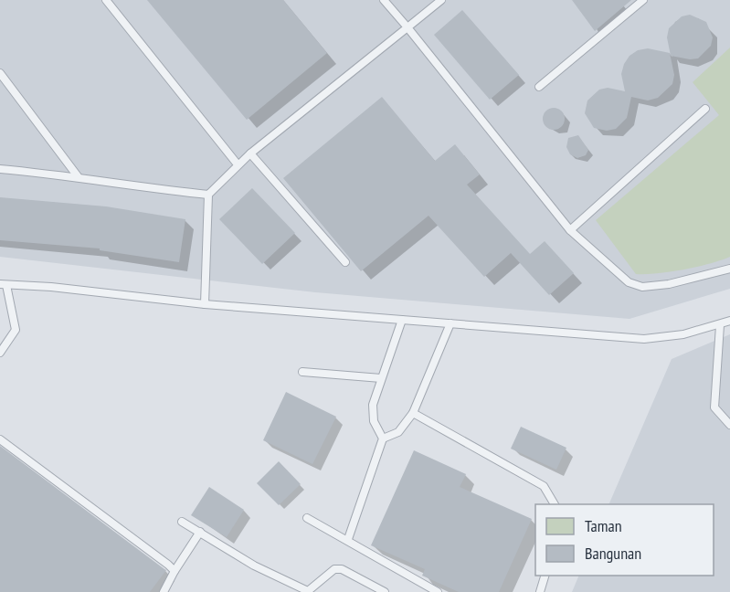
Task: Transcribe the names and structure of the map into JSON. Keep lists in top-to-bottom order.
{
  "legend": ["Taman", "Bangunan"]
}
